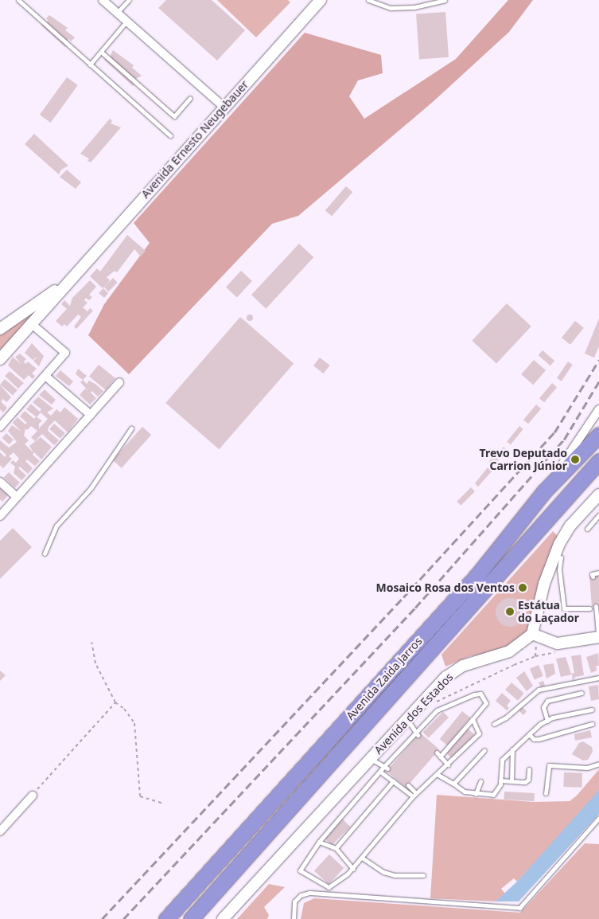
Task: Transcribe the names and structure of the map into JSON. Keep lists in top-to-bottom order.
{
  "streets": {
    "highway": ["Avenida Zaida Jarros"],
    "street": ["Avenida Ernesto Neugebauer", "Avenida dos Estados"]
  },
  "places": ["Trevo Deputado Carrion Júnior", "Mosaico Rosa dos Ventos", "Estátua do Laçador"]
}
